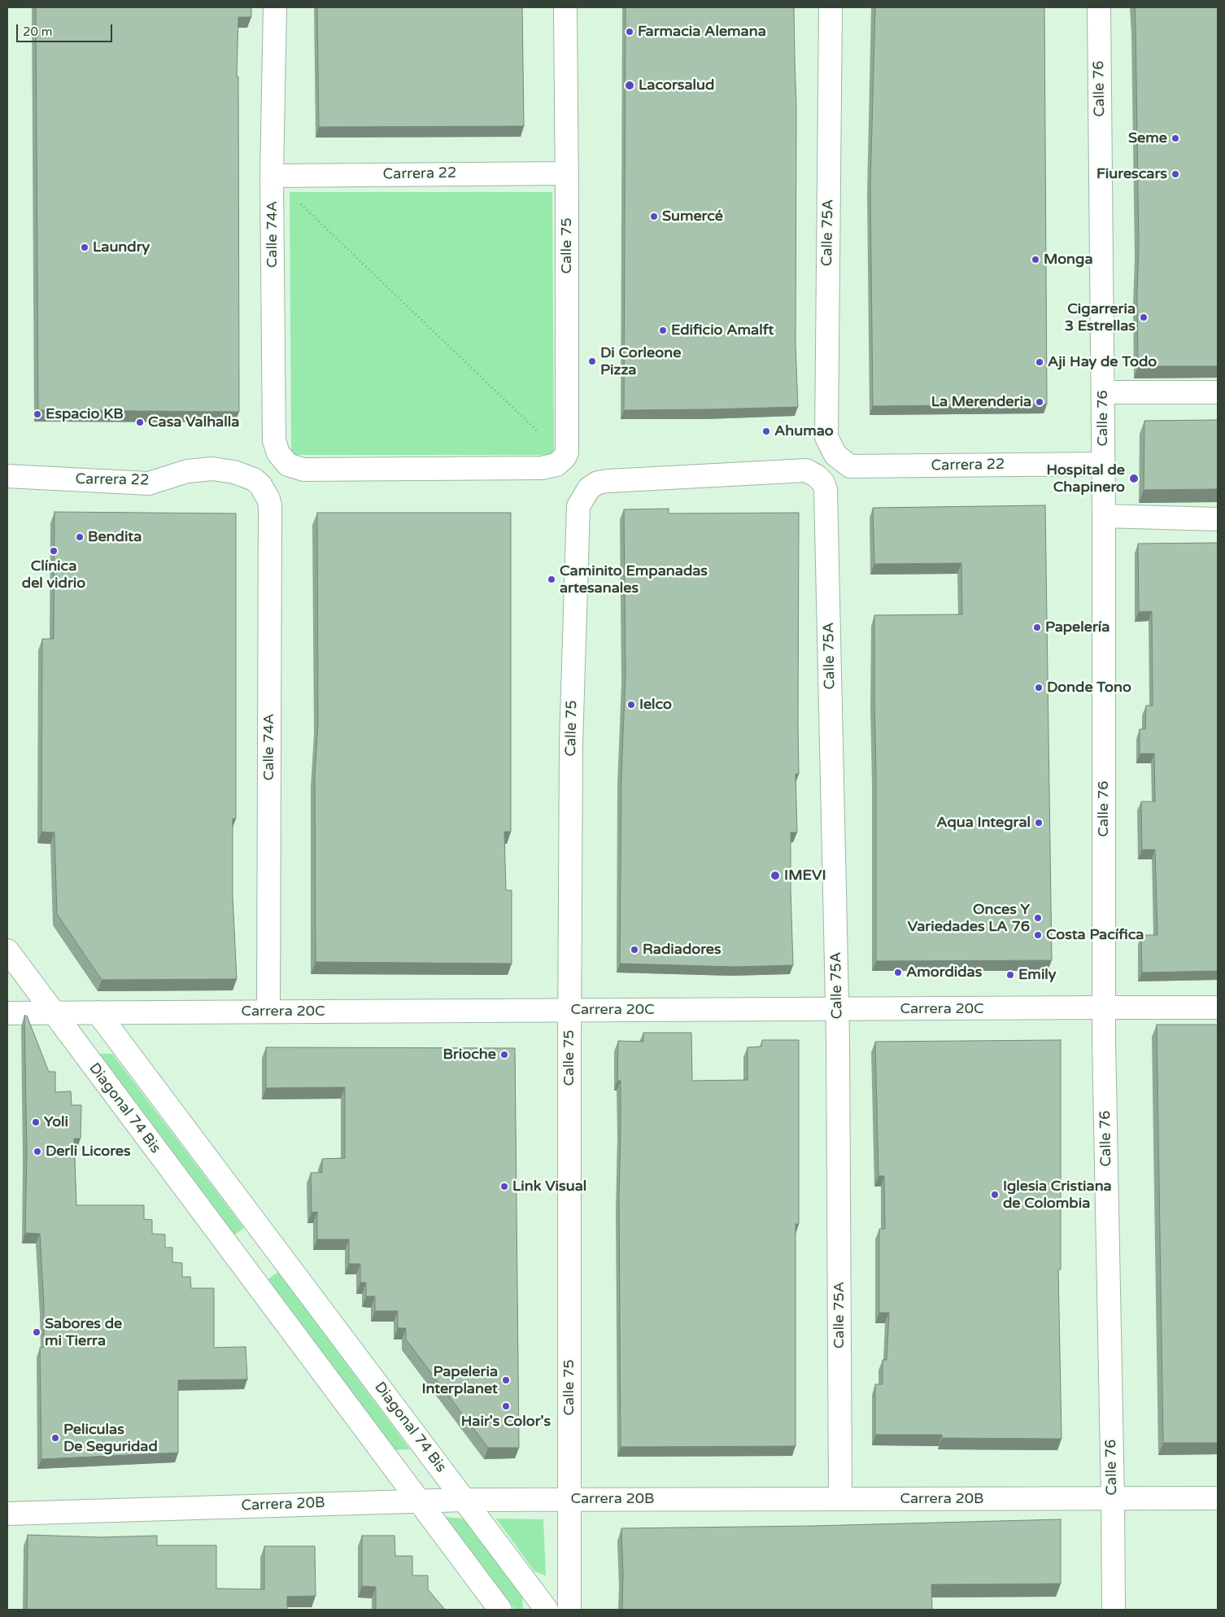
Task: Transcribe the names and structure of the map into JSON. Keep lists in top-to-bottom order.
{
  "streets": {
    "street": [
      "Calle 76",
      "Carrera 22",
      "Calle 75A",
      "Calle 74A",
      "Calle 75",
      "Carrera 20C",
      "Diagonal 74 Bis",
      "Carrera 20B"
    ]
  },
  "crossings": [
    ["Calle 76", "Carrera 22"],
    ["Calle 76", "Carrera 20C"],
    ["Calle 76", "Carrera 20B"],
    ["Carrera 22", "Calle 75A"],
    ["Carrera 22", "Calle 74A"],
    ["Carrera 22", "Calle 75"],
    ["Calle 75A", "Calle 75"],
    ["Calle 75A", "Carrera 20C"],
    ["Calle 75A", "Carrera 20B"],
    ["Calle 74A", "Calle 75"],
    ["Calle 74A", "Carrera 20C"],
    ["Calle 75", "Carrera 20C"],
    ["Calle 75", "Carrera 20B"],
    ["Carrera 20C", "Diagonal 74 Bis"],
    ["Diagonal 74 Bis", "Carrera 20B"]
  ],
  "places": [
    "Farmacia Alemana",
    "Lacorsalud",
    "Seme",
    "Fiurescars",
    "Sumercé",
    "Laundry",
    "Monga",
    "Cigarreria 3 Estrellas",
    "Edificio Amalft",
    "Di Corleone Pizza",
    "Aji Hay de Todo",
    "La Merenderia",
    "Espacio KB",
    "Casa Valhalla",
    "Ahumao",
    "Hospital de Chapinero",
    "Bendita",
    "Clínica del vidrio",
    "Caminito Empanadas artesanales",
    "Papelería",
    "Donde Tono",
    "Ielco",
    "Aqua Integral",
    "IMEVI",
    "Onces Y Variedades LA 76",
    "Costa Pacífica",
    "Radiadores",
    "Amordidas",
    "Emily",
    "Brioche",
    "Yoli",
    "Derli Licores",
    "Link Visual",
    "Iglesia Cristiana de Colombia",
    "Sabores de mi Tierra",
    "Papeleria Interplanet",
    "Hair's Color's",
    "Peliculas De Seguridad"
  ],
  "scale_bar": "20 m"
}
